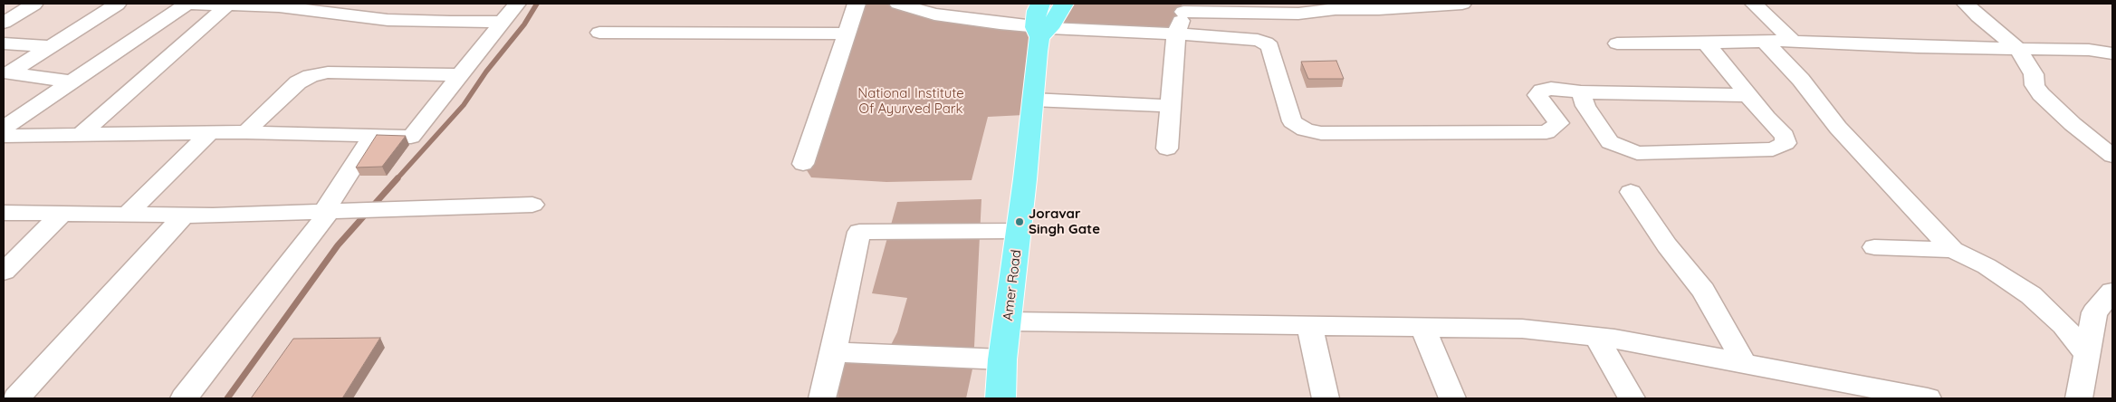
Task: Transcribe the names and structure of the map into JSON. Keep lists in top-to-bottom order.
{
  "streets": {
    "main road": ["Amer Road"]
  },
  "parks": ["National Institute Of Ayurved Park"],
  "places": ["Joravar Singh Gate"]
}
